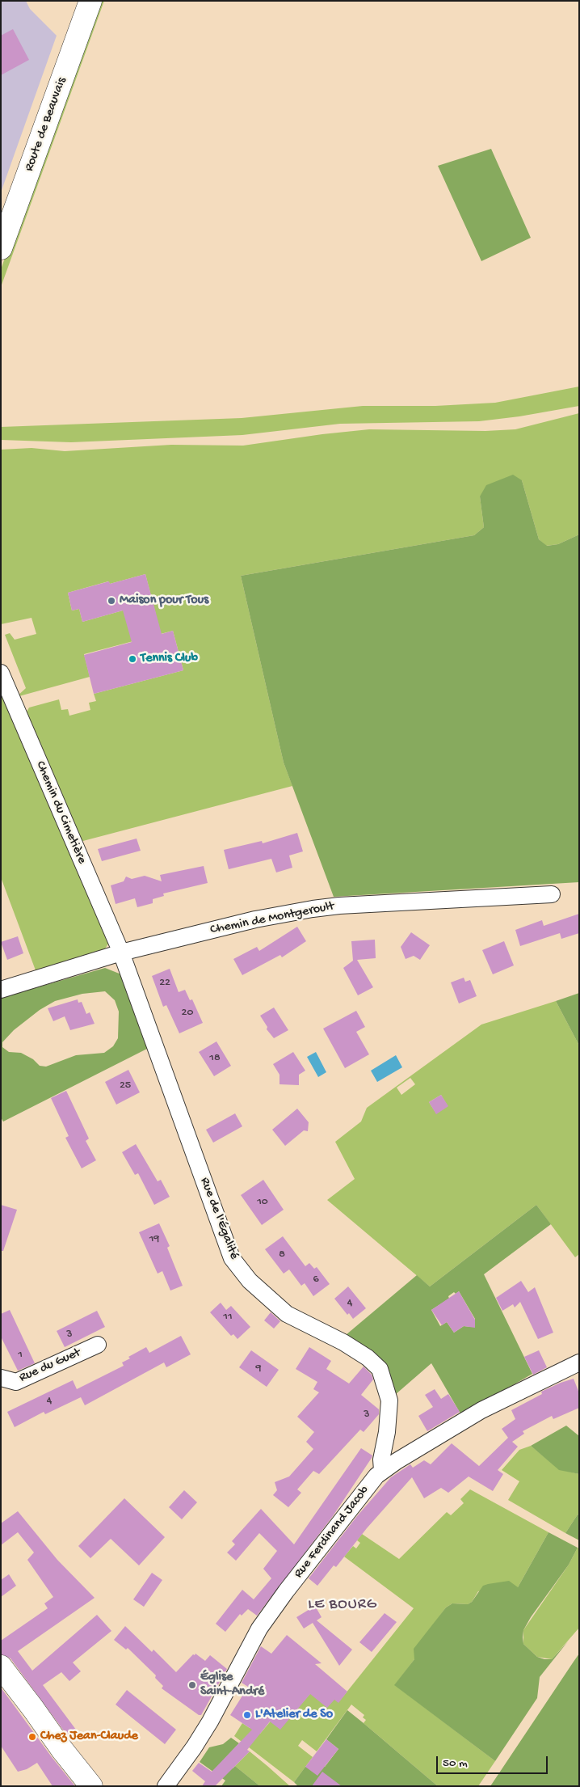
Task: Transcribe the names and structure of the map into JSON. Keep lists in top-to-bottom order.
{
  "streets": {
    "main road": ["Route de Beauvais"],
    "street": [
      "Chemin du Cimetière",
      "Chemin de Montgeroult",
      "Rue de l'Égalité",
      "Rue du Guet",
      "Rue Ferdinand Jacob"
    ]
  },
  "crossings": [
    ["Chemin du Cimetière", "Chemin de Montgeroult"],
    ["Chemin du Cimetière", "Rue de l'Égalité"],
    ["Chemin de Montgeroult", "Rue de l'Égalité"],
    ["Rue de l'Égalité", "Rue Ferdinand Jacob"]
  ],
  "districts": ["LE BOURG"],
  "places": [
    "Maison pour Tous",
    "Tennis Club",
    "Église Saint-André",
    "L'Atelier de So",
    "Chez Jean-Claude"
  ],
  "house_numbers": [
    "22",
    "20",
    "18",
    "25",
    "10",
    "19",
    "8",
    "6",
    "4",
    "11",
    "3",
    "1",
    "9",
    "4",
    "3"
  ],
  "scale_bar": "50 m"
}
